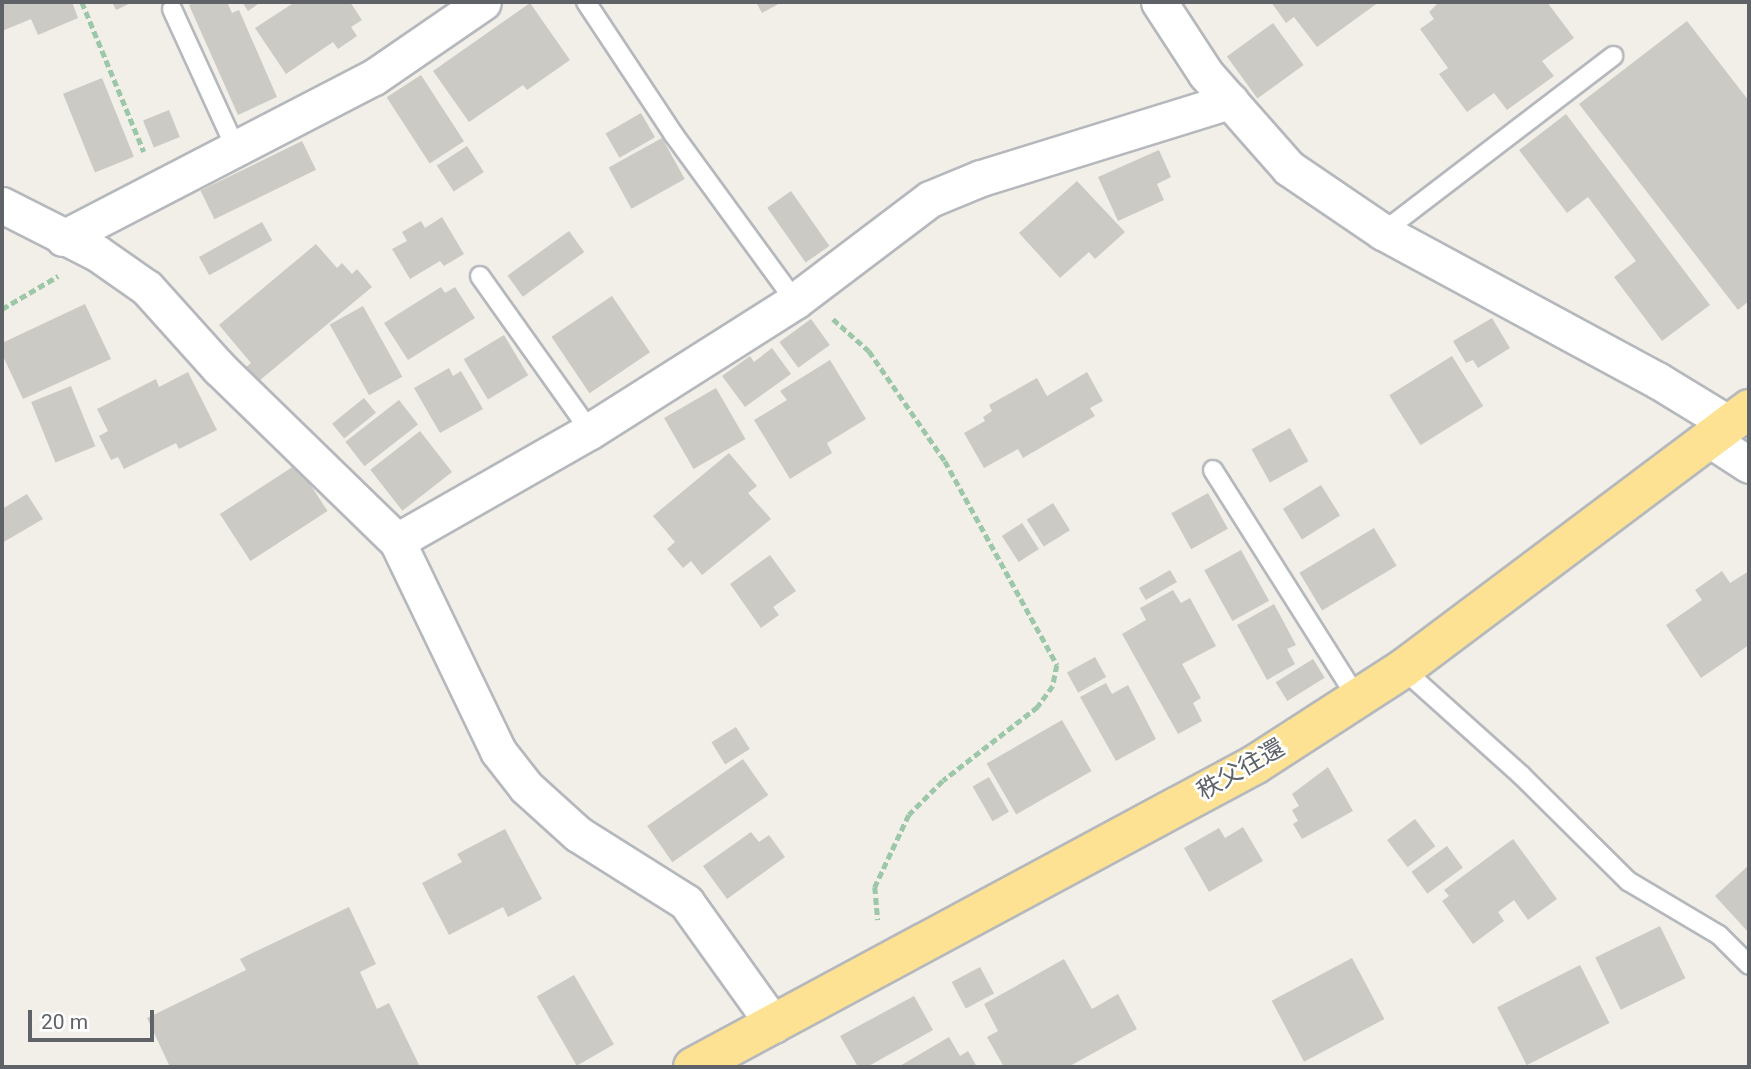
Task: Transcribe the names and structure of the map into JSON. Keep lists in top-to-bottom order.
{
  "streets": {
    "highway": ["秩父往還"]
  },
  "scale_bar": "20 m"
}
